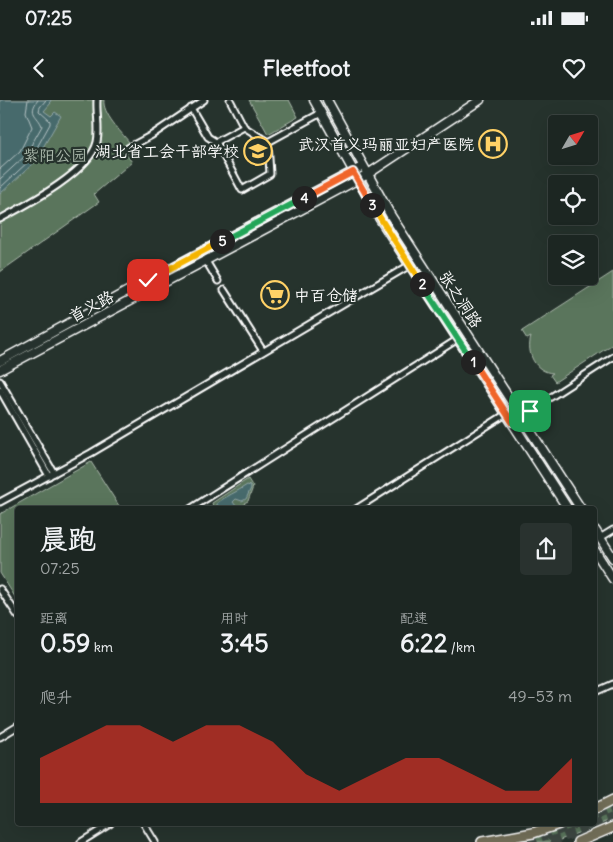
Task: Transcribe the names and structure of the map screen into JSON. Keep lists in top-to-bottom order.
{
  "streets": {
    "main road": ["张之洞路", "首义路"]
  },
  "crossings": [
    ["张之洞路", "首义路"]
  ],
  "parks": ["紫阳公园"],
  "places": {
    "hospital": ["武汉首义玛丽亚妇产医院"],
    "school or university": ["湖北省工会干部学校"],
    "supermarket": ["中百仓储"]
  },
  "north": "top right",
  "page": {
    "status": "07:25",
    "header": "Fleetfoot",
    "pins": [
      "4",
      "3",
      "5",
      "2",
      "1"
    ],
    "heading": ["晨跑", "07:25"],
    "stats": [
      ["距离", "0.59 km"],
      ["用时", "3:45"],
      ["配速", "6:22 /km"]
    ],
    "chart": ["爬升", "49–53 m"]
  }
}
